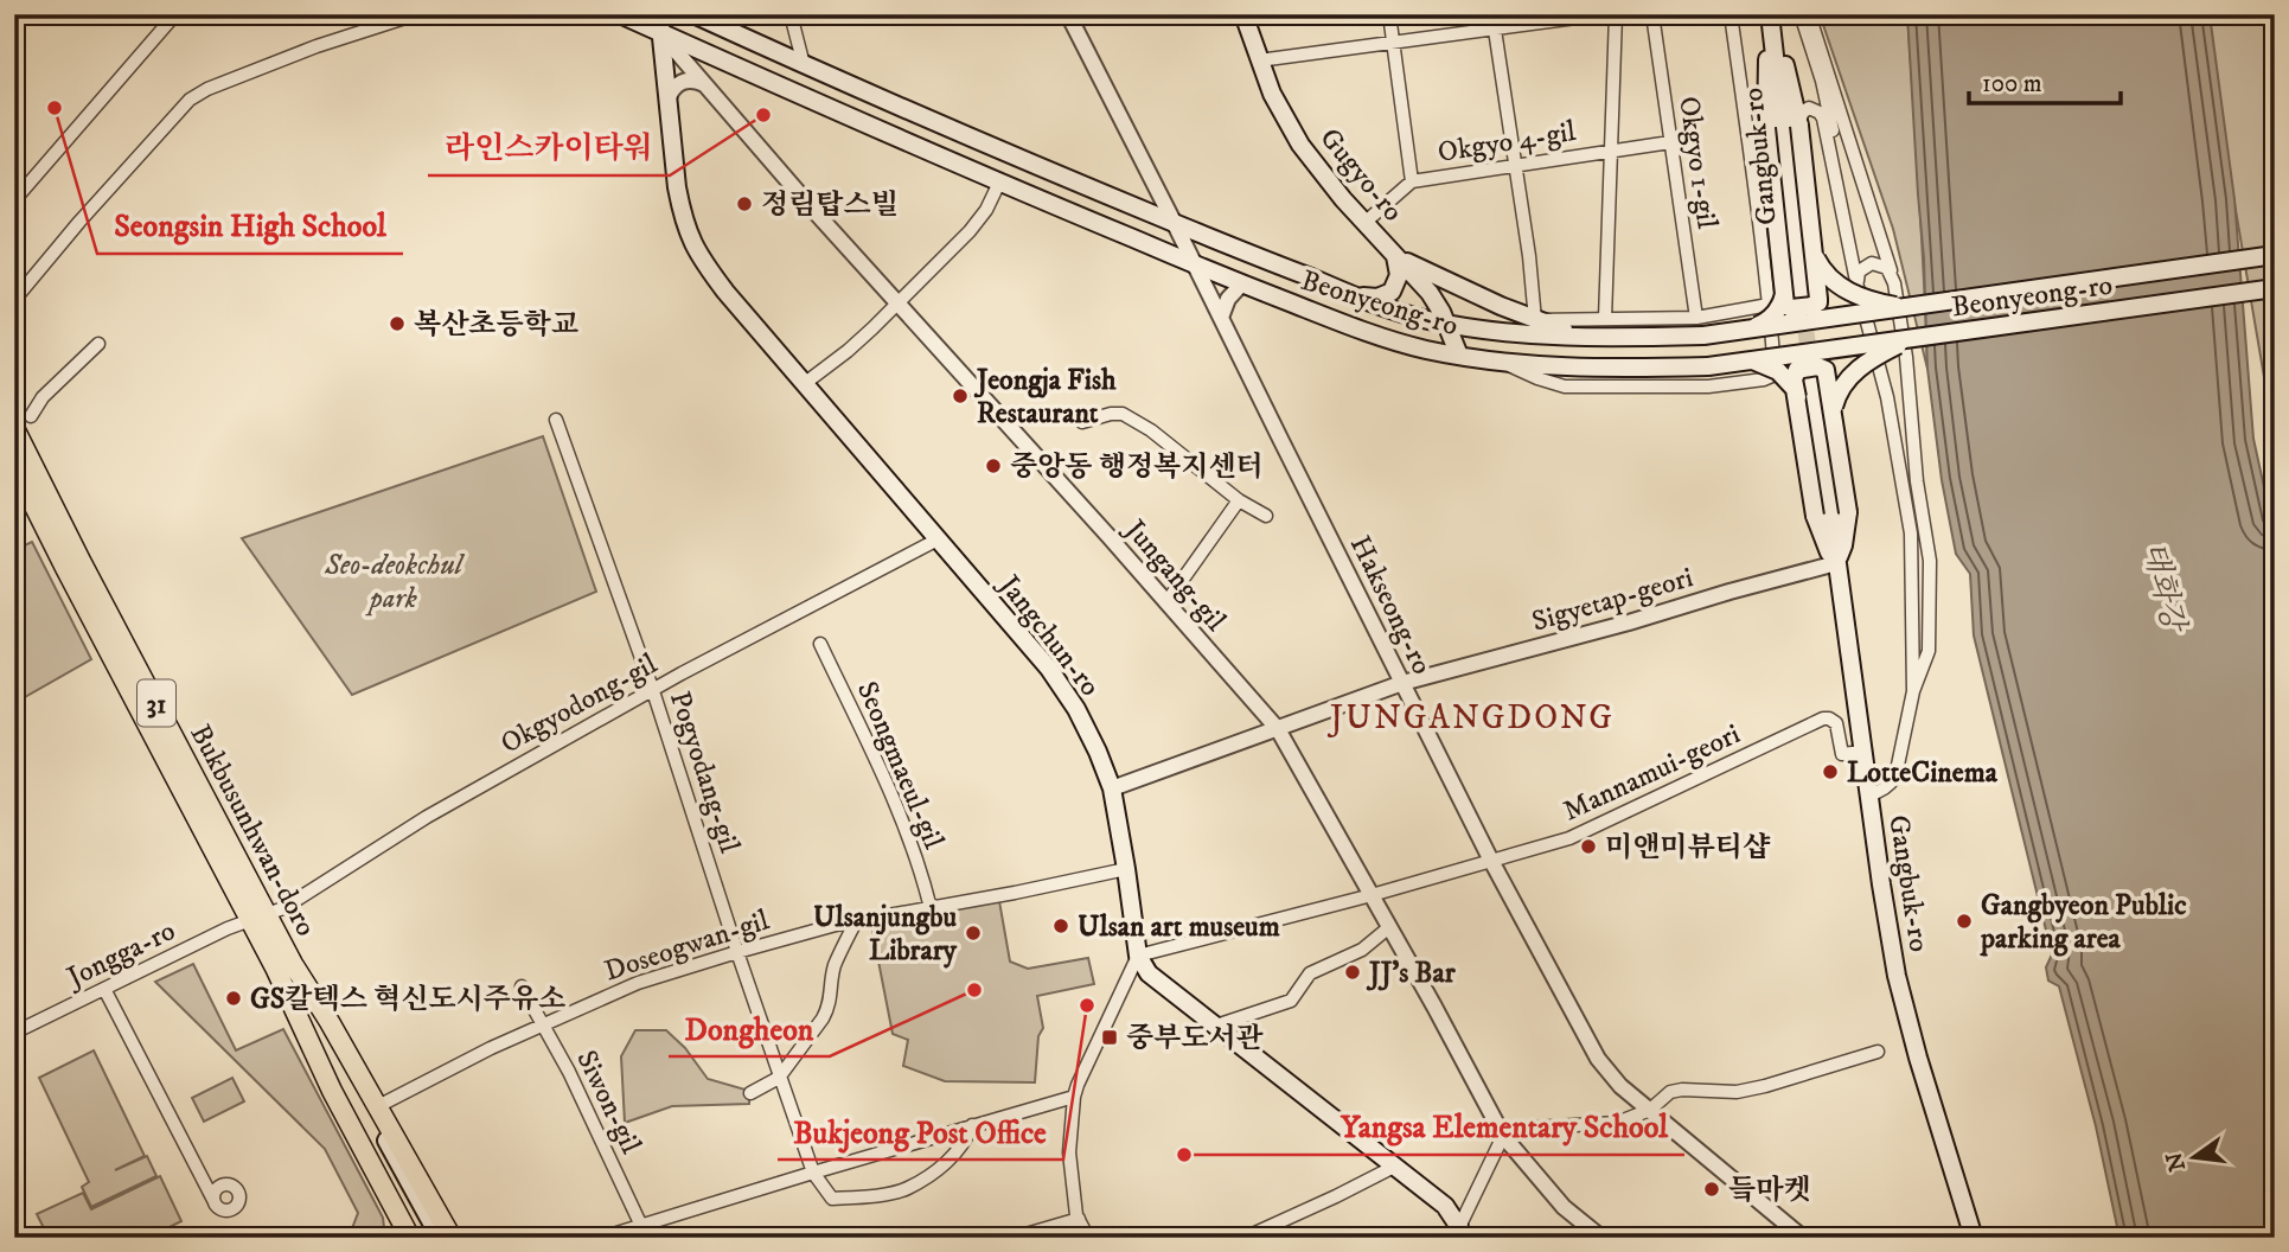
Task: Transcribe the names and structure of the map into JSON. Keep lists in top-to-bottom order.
{
  "streets": {
    "main road": [
      "Gangbuk-ro",
      "Gugyo-ro",
      "Beonyeong-ro",
      "Jangchun-ro",
      "31",
      "Bukbusunhwan-doro"
    ],
    "street": [
      "Okgyo 4-gil",
      "Okgyo 1-gil",
      "Jungang-gil",
      "Sigyetap-geori",
      "Hakseong-ro",
      "Okgyodong-gil",
      "Seongmaeul-gil",
      "Pogyodang-gil",
      "Mannamui-geori",
      "Doseogwan-gil",
      "Jongga-ro",
      "Siwon-gil"
    ]
  },
  "crossings": [
    ["Okgyo 4-gil", "Okgyo 1-gil"],
    ["Okgyo 4-gil", "Gugyo-ro"],
    ["Gangbuk-ro", "Sigyetap-geori"],
    ["Gangbuk-ro", "Mannamui-geori"],
    ["Gugyo-ro", "Beonyeong-ro"],
    ["Beonyeong-ro", "Jungang-gil"],
    ["Beonyeong-ro", "Hakseong-ro"],
    ["Beonyeong-ro", "Jangchun-ro"],
    ["Jungang-gil", "Sigyetap-geori"],
    ["Jungang-gil", "Jangchun-ro"],
    ["Jungang-gil", "Mannamui-geori"],
    ["Sigyetap-geori", "Hakseong-ro"],
    ["Sigyetap-geori", "Jangchun-ro"],
    ["Hakseong-ro", "Mannamui-geori"],
    ["Jangchun-ro", "Okgyodong-gil"],
    ["Jangchun-ro", "Mannamui-geori"],
    ["Jangchun-ro", "Doseogwan-gil"],
    ["Okgyodong-gil", "Pogyodang-gil"],
    ["Okgyodong-gil", "Bukbusunhwan-doro"],
    ["Okgyodong-gil", "Jongga-ro"],
    ["Seongmaeul-gil", "Doseogwan-gil"],
    ["Pogyodang-gil", "Doseogwan-gil"],
    ["Bukbusunhwan-doro", "Jongga-ro"],
    ["Doseogwan-gil", "Siwon-gil"]
  ],
  "districts": ["JUNGANGDONG"],
  "water": ["태화강"],
  "parks": ["Seo-deokchul park"],
  "places": {
    "other": [
      "Seongsin High School",
      "라인스카이타워",
      "정림탑스빌",
      "복산초등학교",
      "Jeongja Fish Restaurant",
      "중앙동 행정복지센터",
      "LotteCinema",
      "미앤미뷰티샵",
      "Gangbyeon Public parking area",
      "Ulsan art museum",
      "Ulsanjungbu Library",
      "JJ's Bar",
      "Dongheon",
      "GS칼텍스 혁신도시주유소",
      "Bukjeong Post Office",
      "Yangsa Elementary School",
      "듴마켓"
    ],
    "transit": ["중부도서관"]
  },
  "scale_bar": "100 m",
  "north": "left"
}
